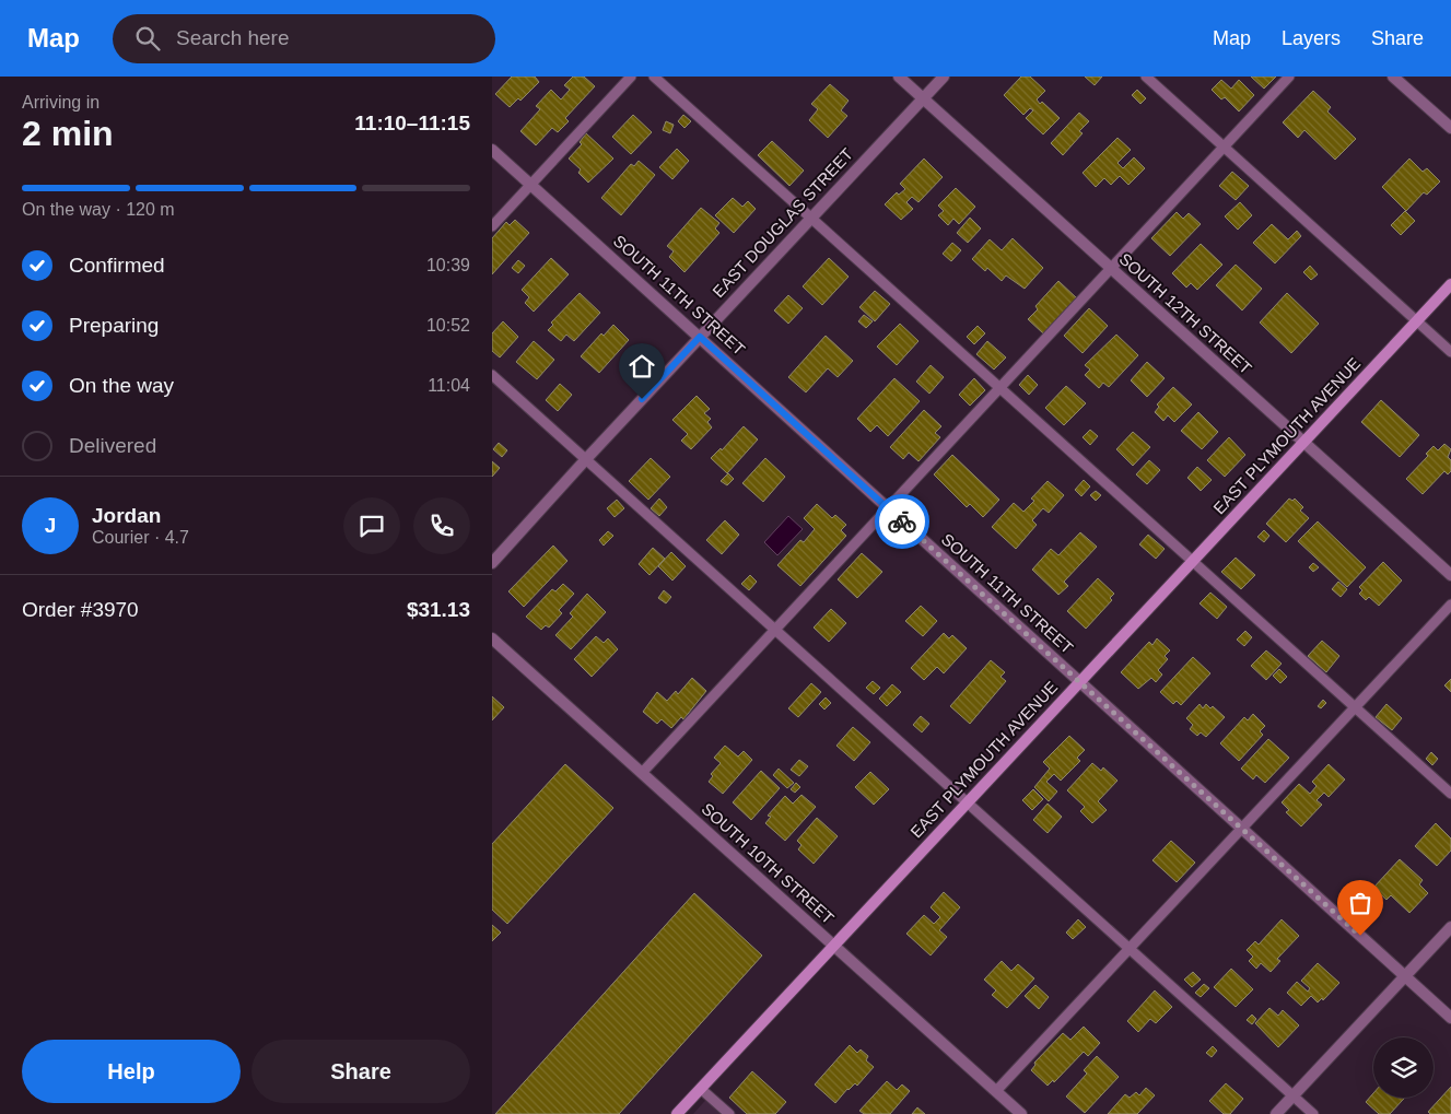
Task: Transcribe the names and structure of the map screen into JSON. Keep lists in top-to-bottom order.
{
  "streets": {
    "main road": ["EAST PLYMOUTH AVENUE"],
    "street": [
      "EAST DOUGLAS STREET",
      "SOUTH 11TH STREET",
      "SOUTH 12TH STREET",
      "SOUTH 10TH STREET"
    ]
  },
  "crossings": [
    ["EAST DOUGLAS STREET", "SOUTH 11TH STREET"],
    ["EAST DOUGLAS STREET", "SOUTH 12TH STREET"],
    ["SOUTH 11TH STREET", "EAST PLYMOUTH AVENUE"],
    ["SOUTH 12TH STREET", "EAST PLYMOUTH AVENUE"],
    ["EAST PLYMOUTH AVENUE", "SOUTH 10TH STREET"]
  ],
  "page": {
    "header": "Map",
    "search": "Search here",
    "nav": ["Map", "Layers", "Share"],
    "heading": ["2 min", "Arriving in", "11:10–11:15"],
    "panel": [
      "Jordan",
      "Courier · 4.7",
      "Order #3970",
      "$31.13"
    ],
    "bar": "On the way · 120 m",
    "list": [
      ["Confirmed", "10:39"],
      ["Preparing", "10:52"],
      ["On the way", "11:04"],
      "Delivered"
    ],
    "round": "J",
    "buttons": ["Help", "Share"]
  }
}
